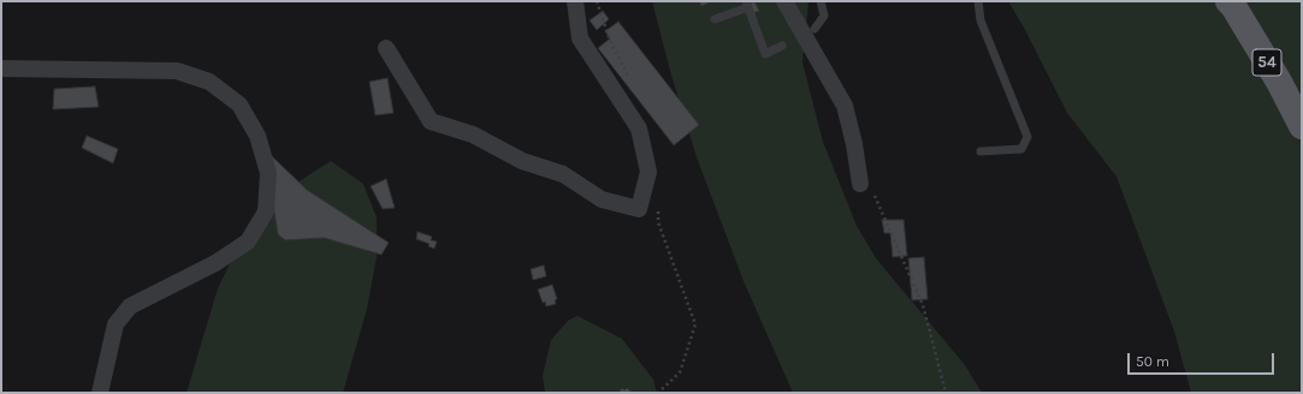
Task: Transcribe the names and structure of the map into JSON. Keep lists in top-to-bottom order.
{
  "streets": {
    "main road": ["54"]
  },
  "scale_bar": "50 m"
}
